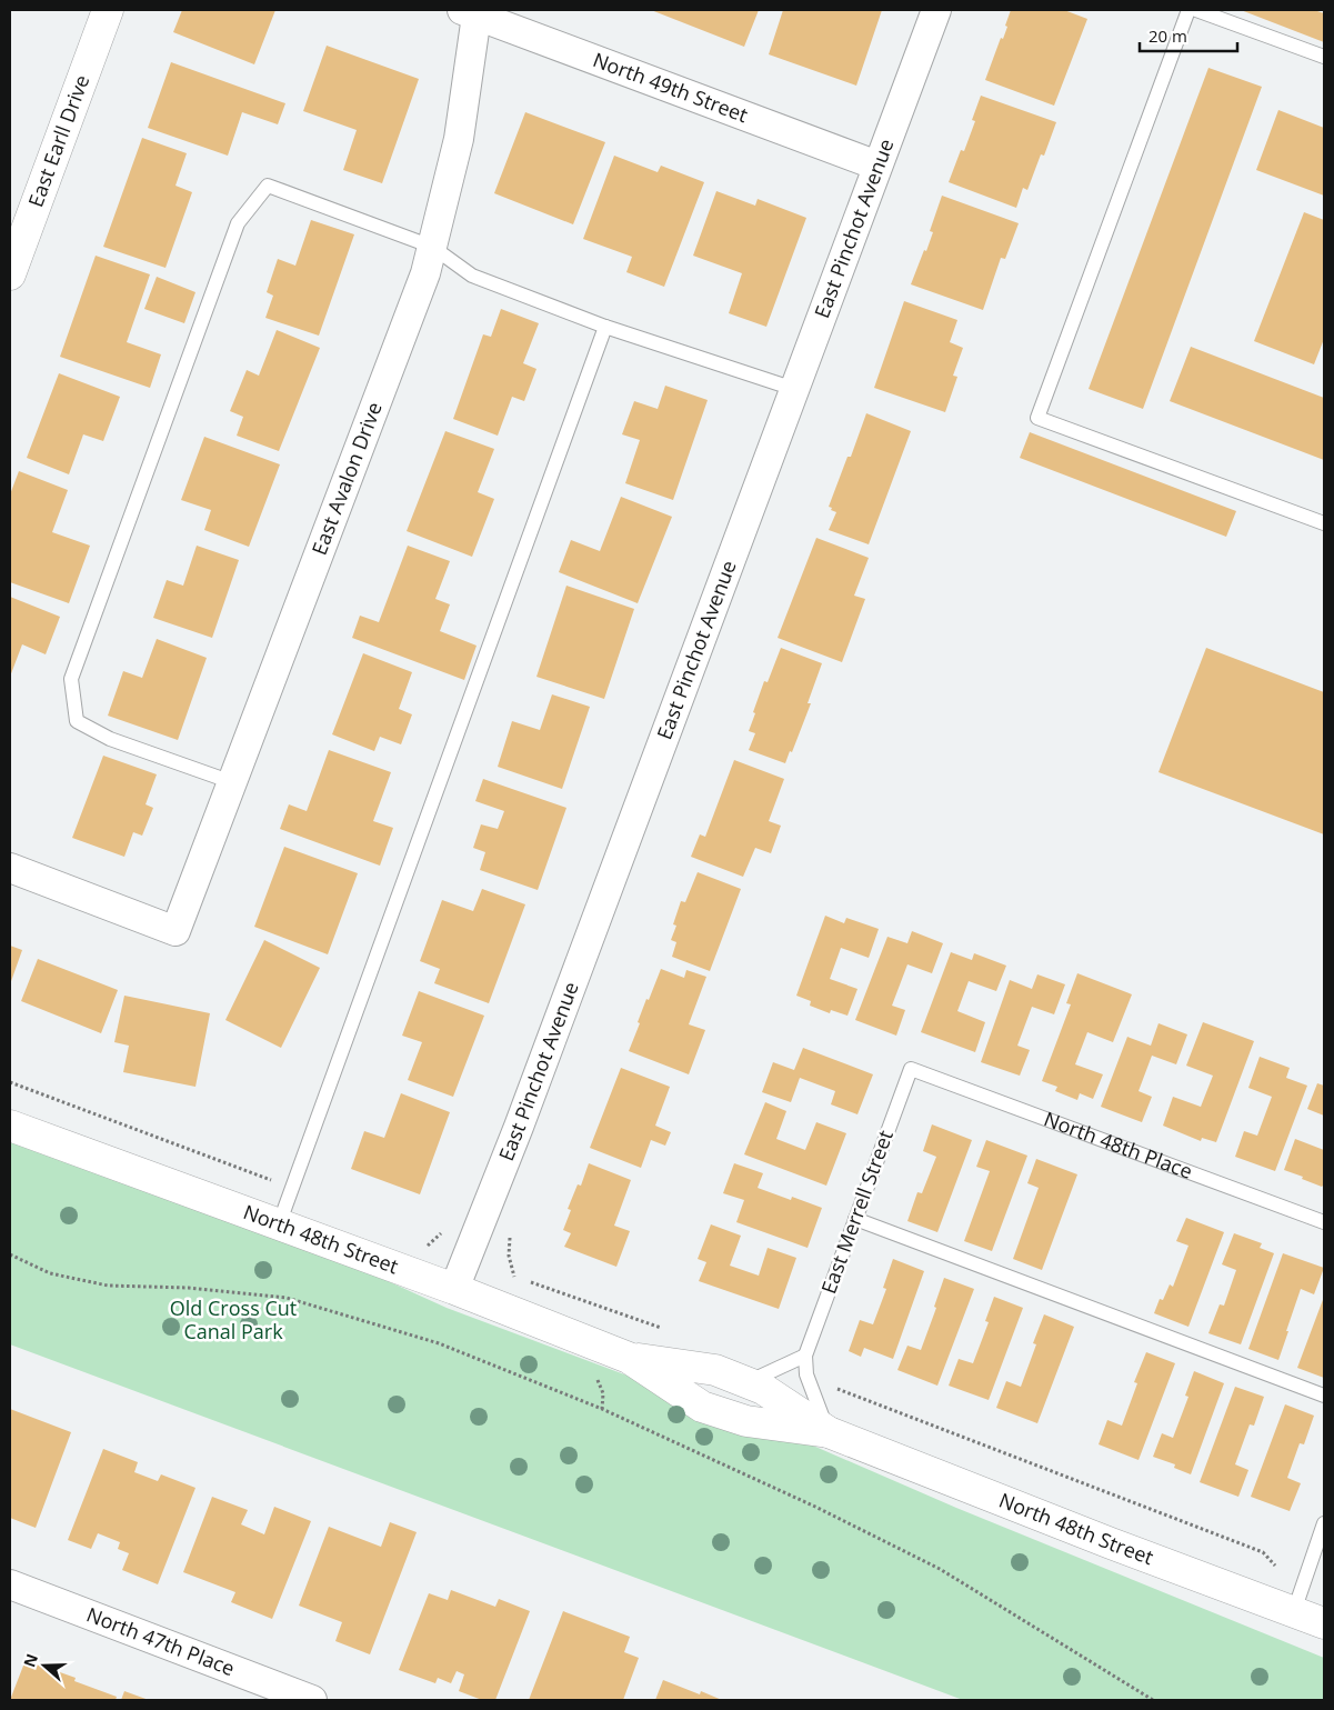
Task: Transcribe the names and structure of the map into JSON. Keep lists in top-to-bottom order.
{
  "streets": {
    "street": [
      "North 49th Street",
      "East Earll Drive",
      "East Pinchot Avenue",
      "East Avalon Drive",
      "North 48th Street",
      "North 47th Place"
    ],
    "lane": ["North 48th Place", "East Merrell Street"]
  },
  "crossings": [
    ["North 49th Street", "East Pinchot Avenue"],
    ["North 49th Street", "East Avalon Drive"],
    ["East Pinchot Avenue", "North 48th Street"],
    ["North 48th Place", "East Merrell Street"],
    ["East Merrell Street", "North 48th Street"]
  ],
  "parks": ["Old Cross Cut Canal Park"],
  "scale_bar": "20 m",
  "north": "left"
}
